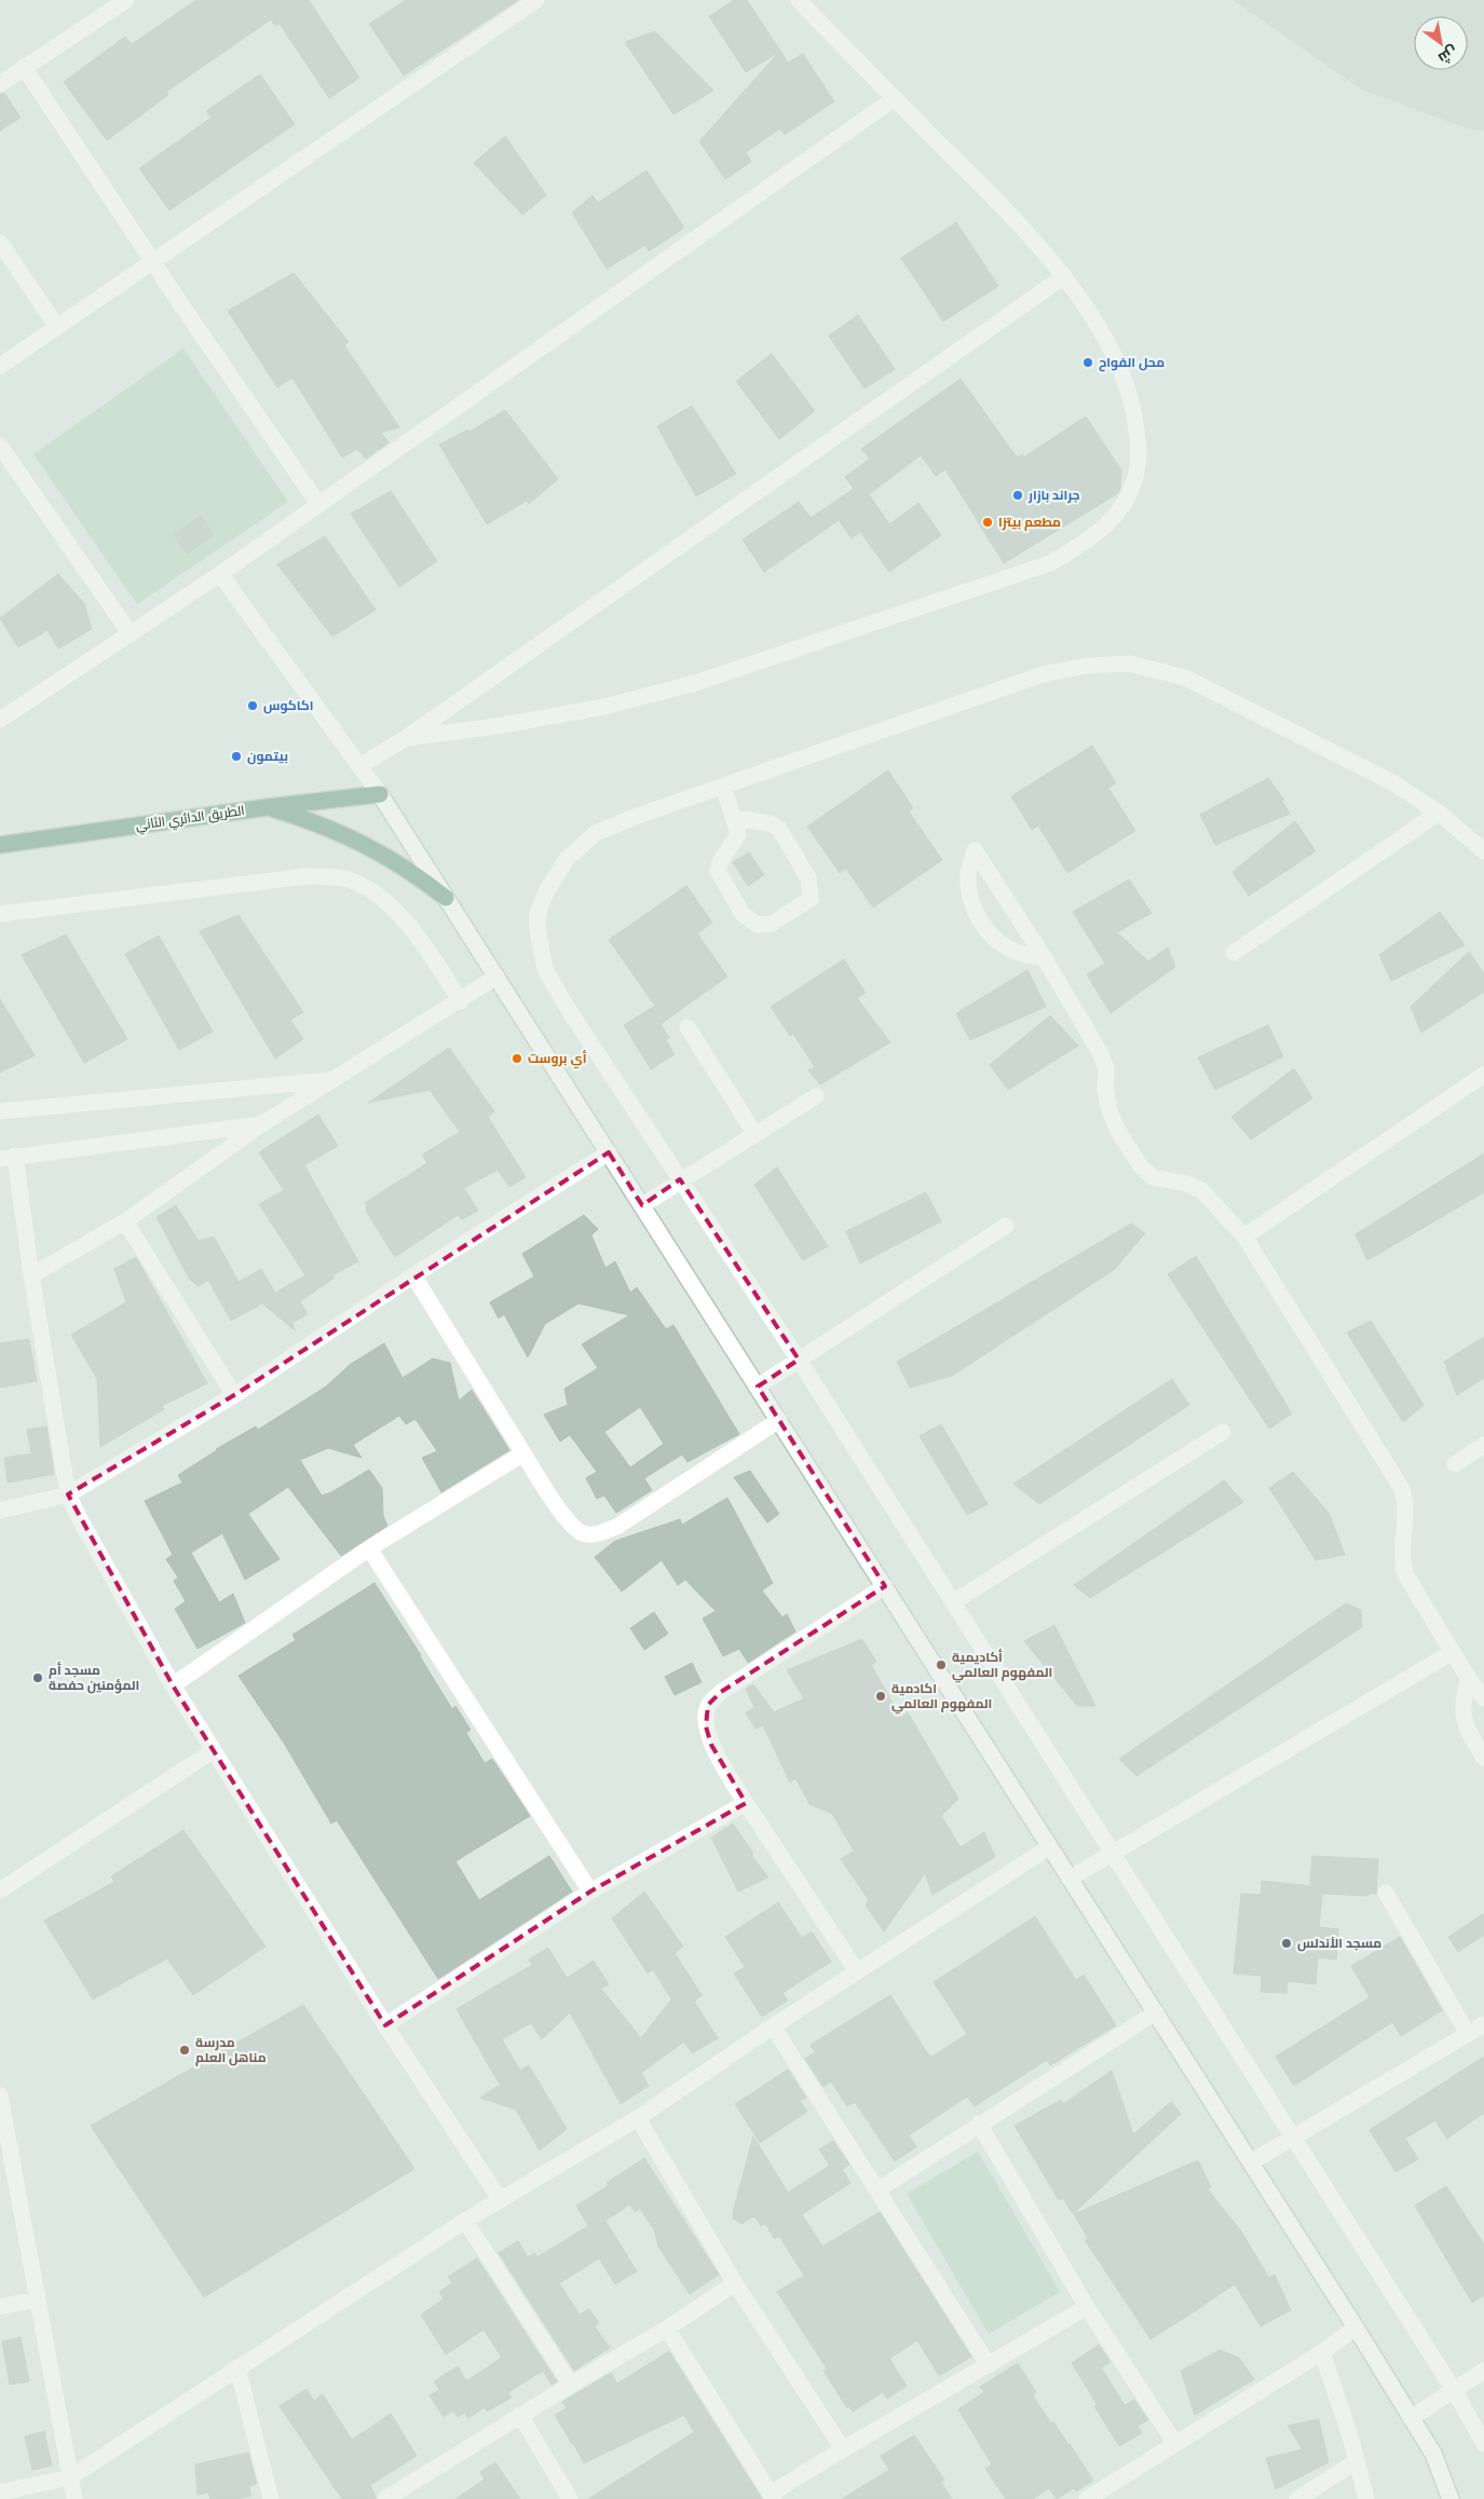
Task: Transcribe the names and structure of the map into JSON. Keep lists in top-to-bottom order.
{
  "streets": {
    "main road": ["الطريق الدائري الثاني"]
  },
  "places": [
    "محل الفواح",
    "جراند بازار",
    "مطعم بيتزا",
    "اكاكوس",
    "بيتمون",
    "أي بروست",
    "أكاديمية المفهوم العالمي",
    "مسجد أم المؤمنين حفصة",
    "اكادمية المفهوم العالمي",
    "مسجد الأندلس",
    "مدرسة مناهل العلم"
  ],
  "north": "bottom right"
}
